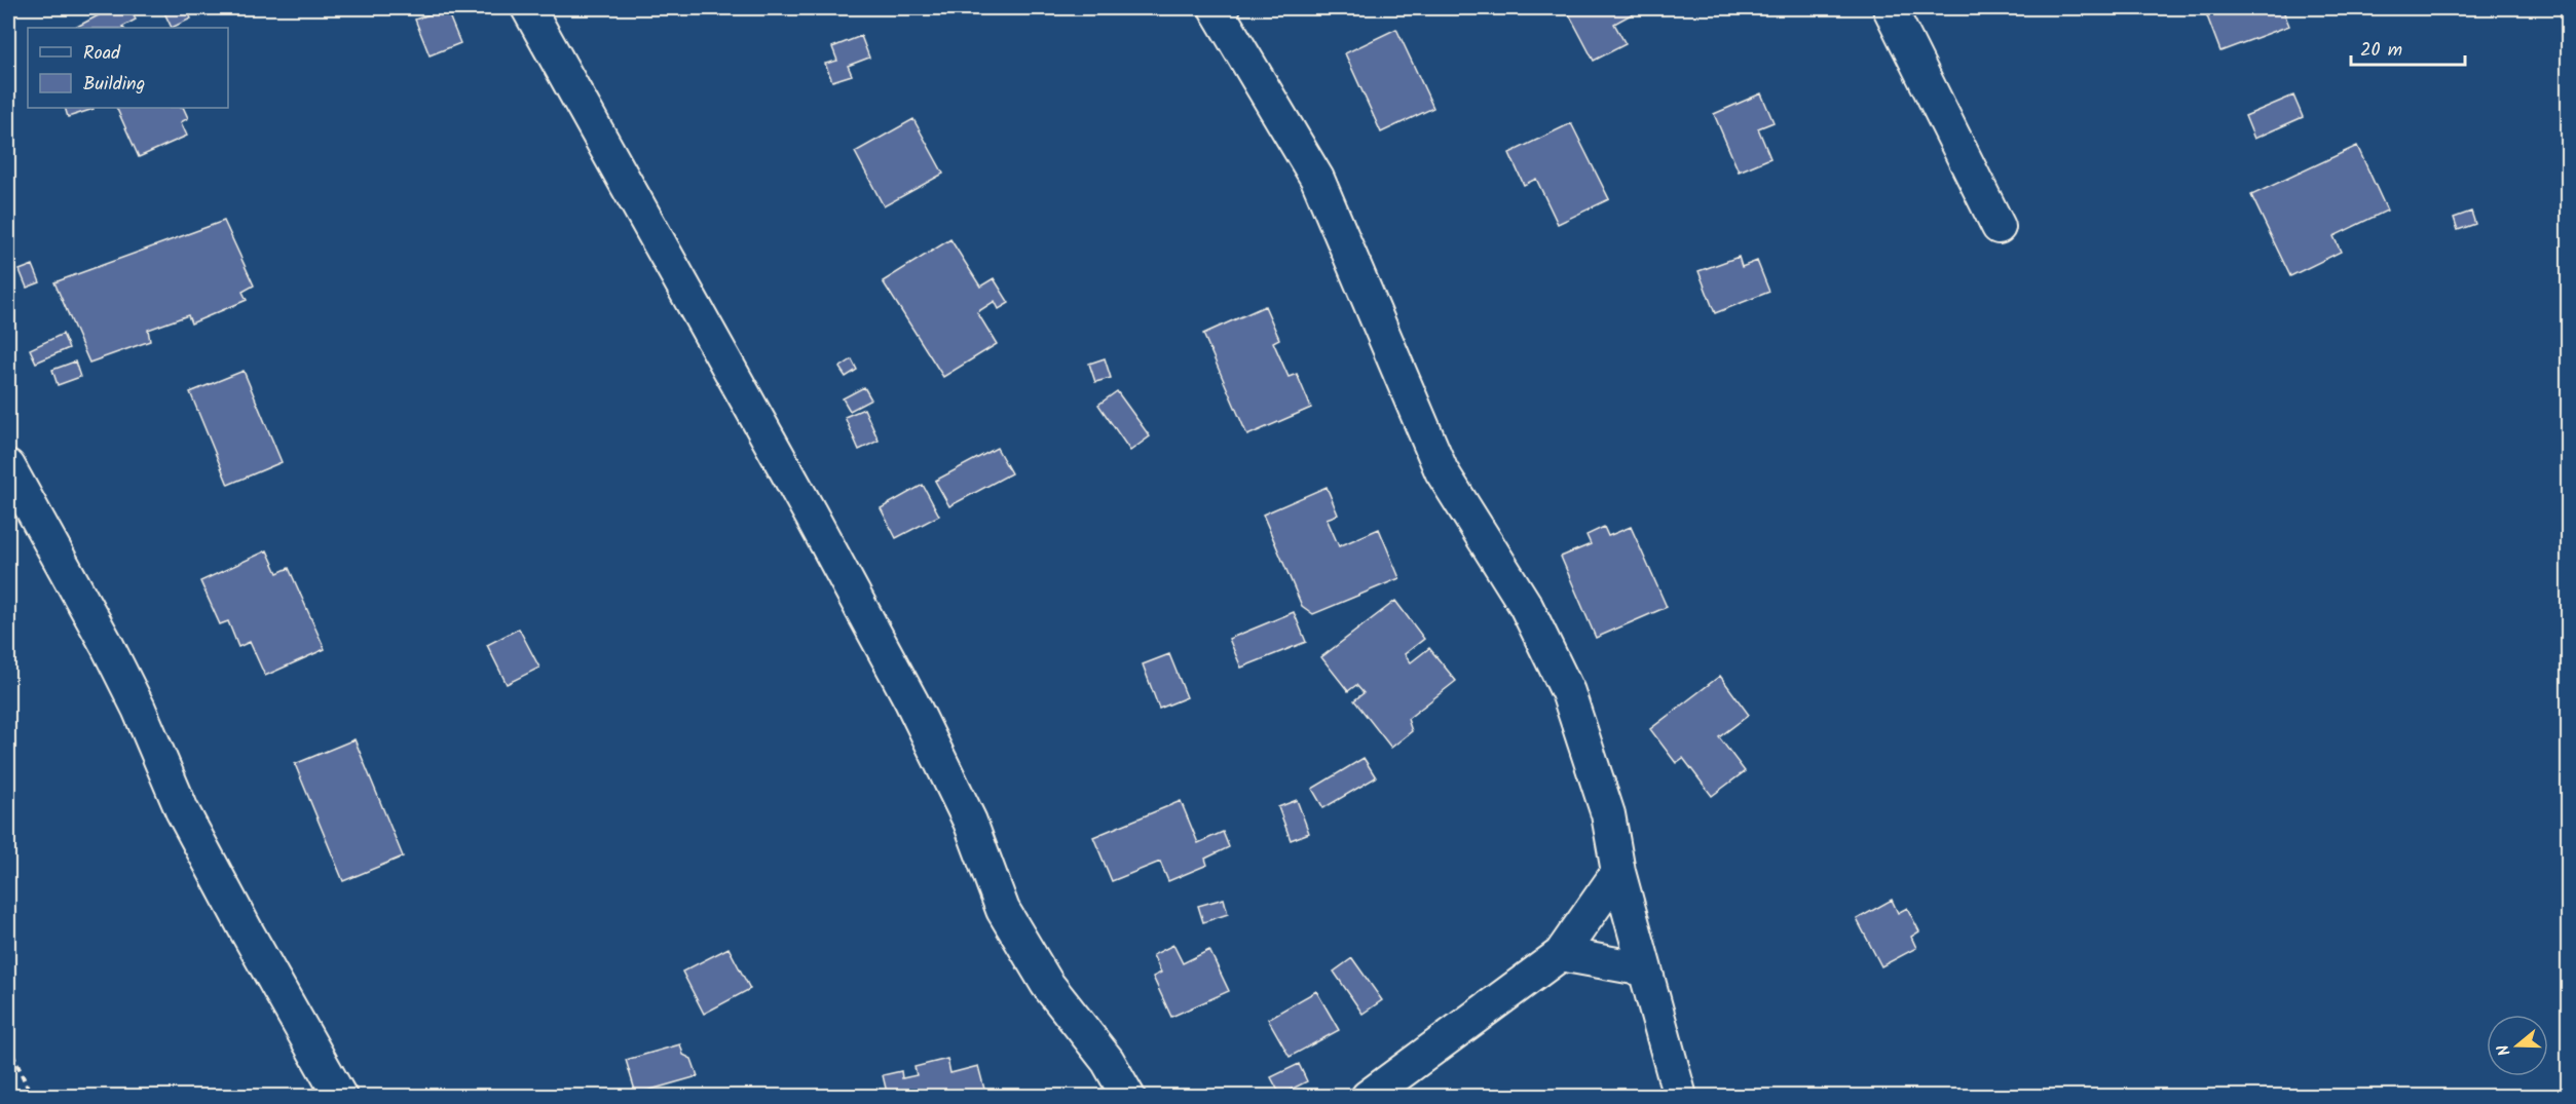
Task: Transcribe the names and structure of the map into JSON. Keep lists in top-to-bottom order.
{
  "legend": ["Road", "Building"],
  "scale_bar": "20 m",
  "north": "left"
}
